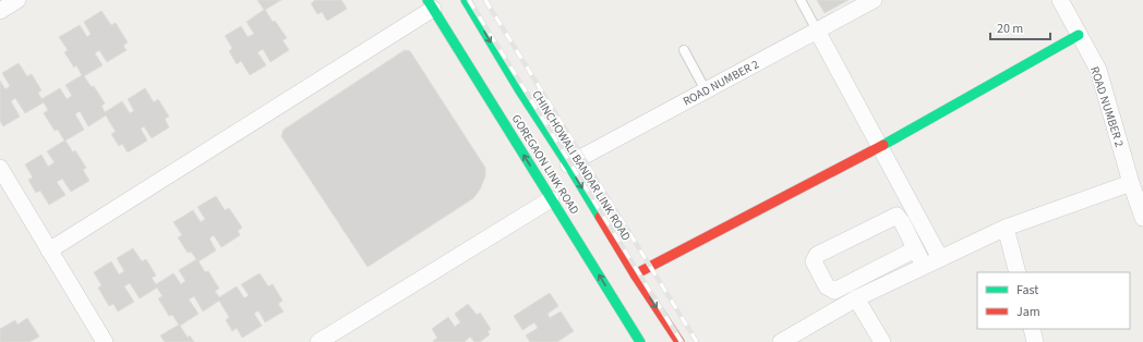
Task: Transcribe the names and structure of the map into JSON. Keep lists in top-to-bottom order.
{
  "streets": {
    "main road": ["GOREGAON LINK ROAD", "CHINCHOWALI BANDAR LINK ROAD"],
    "street": ["ROAD NUMBER 2"]
  },
  "crossings": [
    ["ROAD NUMBER 2", "CHINCHOWALI BANDAR LINK ROAD"]
  ],
  "one_way": ["GOREGAON LINK ROAD", "CHINCHOWALI BANDAR LINK ROAD"],
  "legend": ["Fast", "Jam"],
  "scale_bar": "20 m"
}
